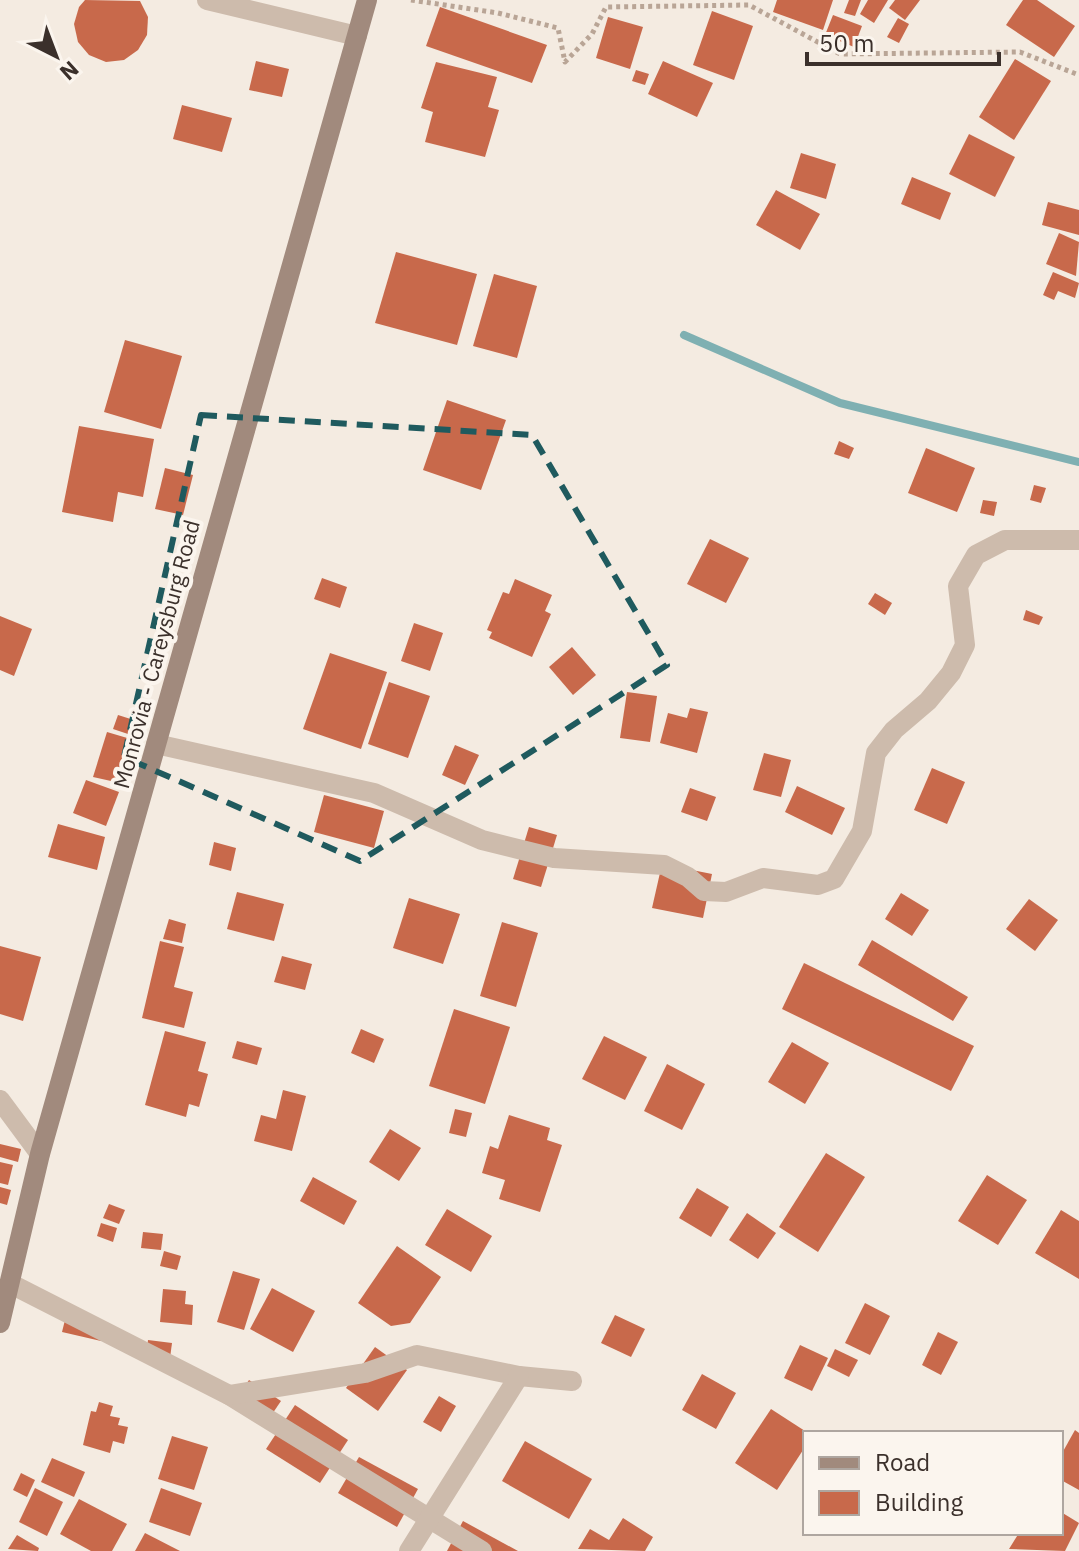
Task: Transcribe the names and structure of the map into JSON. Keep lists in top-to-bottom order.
{
  "streets": {
    "main road": ["Monrovia - Careysburg Road"]
  },
  "legend": ["Road", "Building"],
  "scale_bar": "50 m",
  "north": "bottom right"
}
